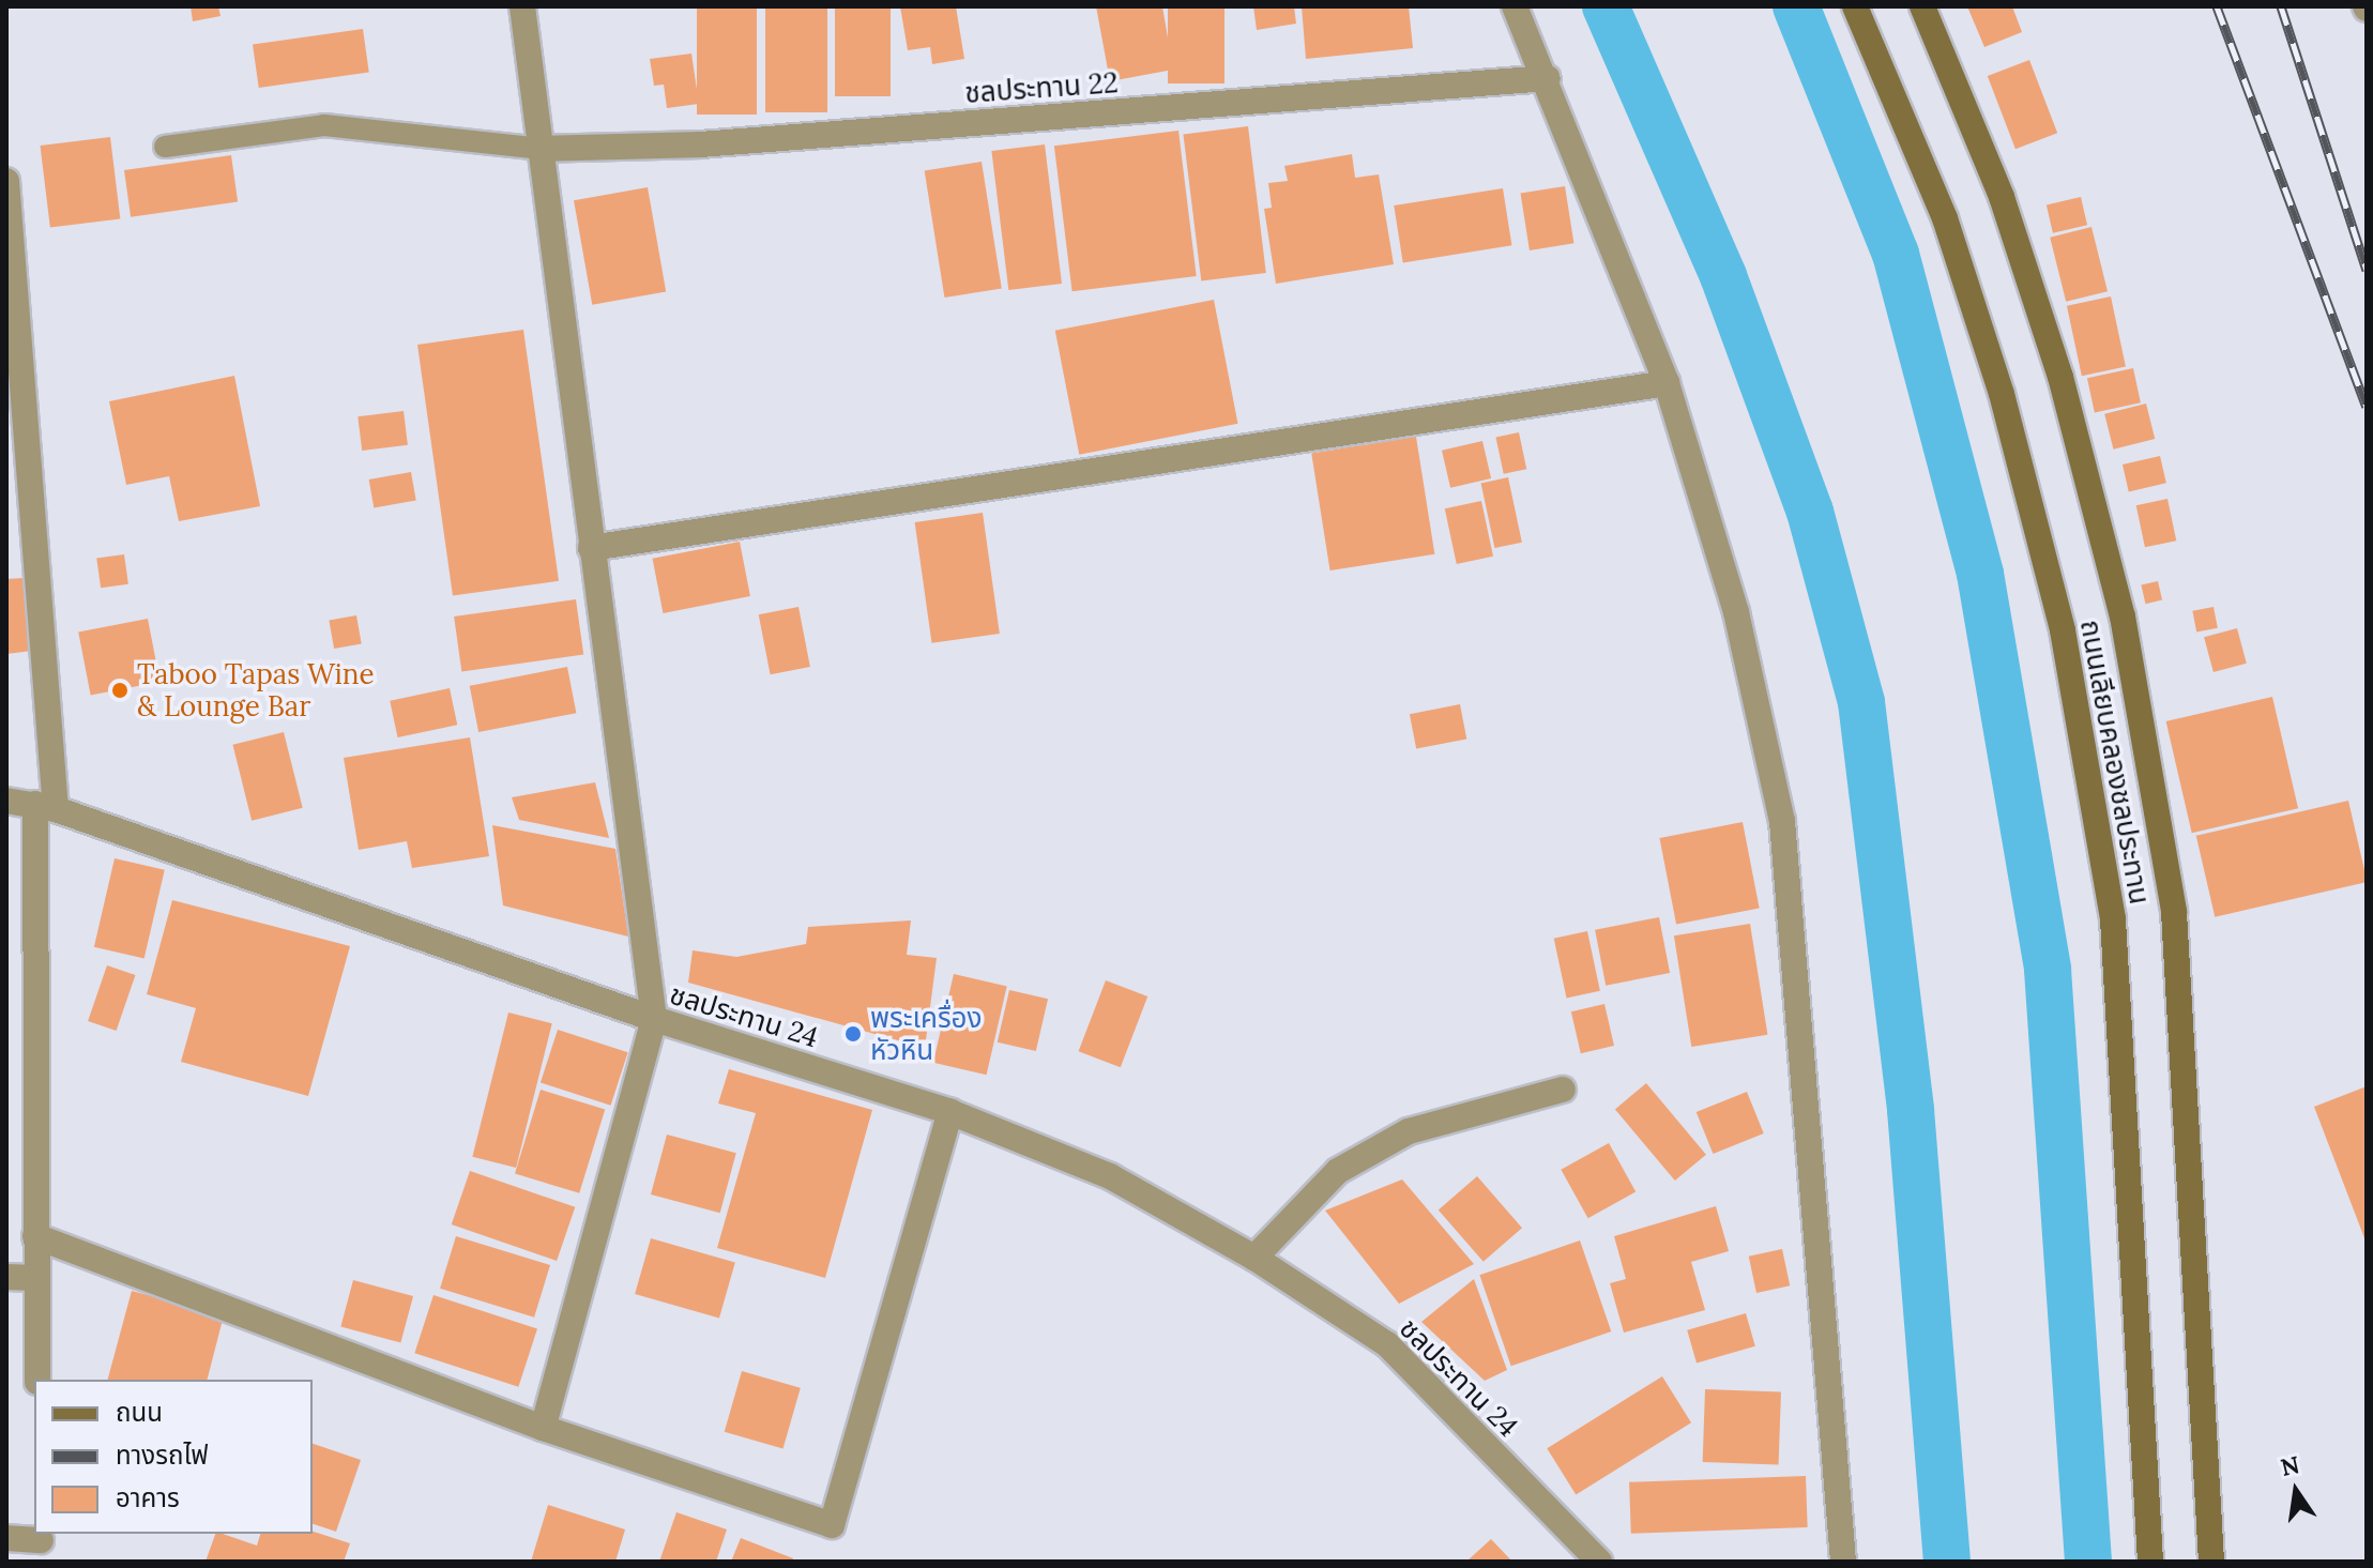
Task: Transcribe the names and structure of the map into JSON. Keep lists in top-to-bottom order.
{
  "streets": {
    "street": ["ชลประทาน 22", "ถนนเลียบคลองชลประทาน", "ชลประทาน 24"]
  },
  "places": ["Taboo Tapas Wine & Lounge Bar", "พระเครื่อง หัวหิน"],
  "legend": ["ถนน", "ทางรถไฟ", "อาคาร"],
  "north": "top"
}
